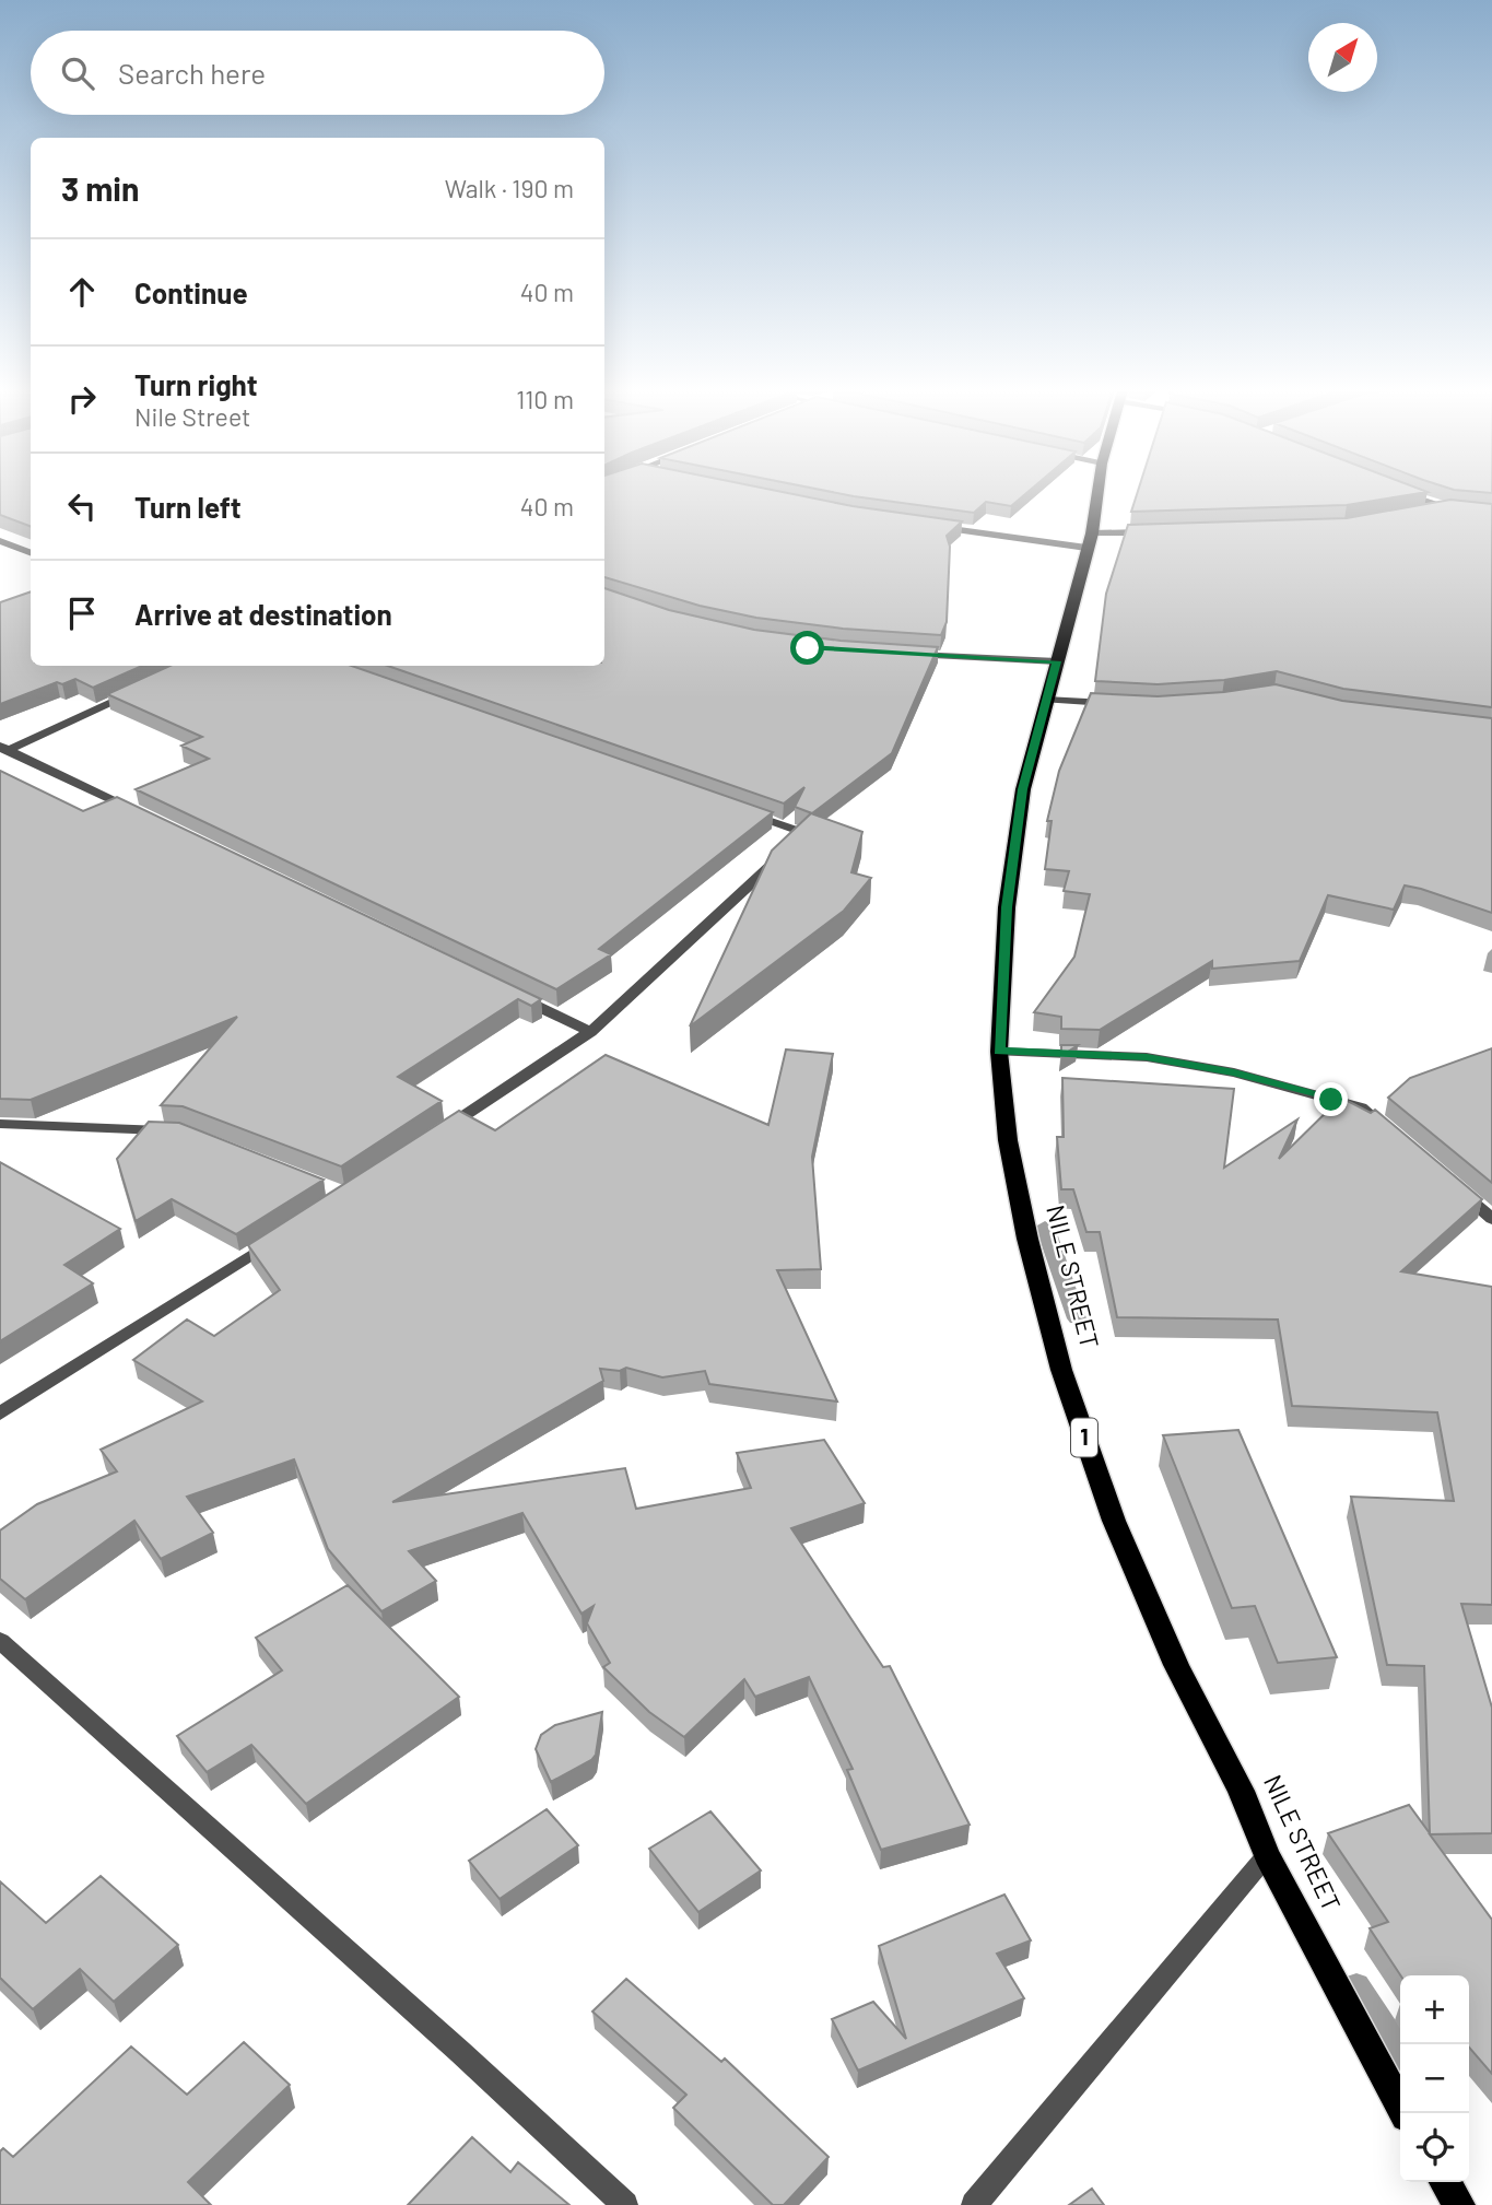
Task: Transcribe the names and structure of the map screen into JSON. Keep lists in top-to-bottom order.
{
  "streets": {
    "main road": ["NILE STREET", "1"]
  },
  "north": "top right",
  "page": {
    "search": "Search here",
    "heading": ["3 min", "Walk · 190 m"],
    "list": [
      ["Continue", "40 m"],
      ["Turn right", "Nile Street", "110 m"],
      ["Turn left", "40 m"],
      "Arrive at destination"
    ],
    "map_buttons": ["+", "−"]
  }
}
